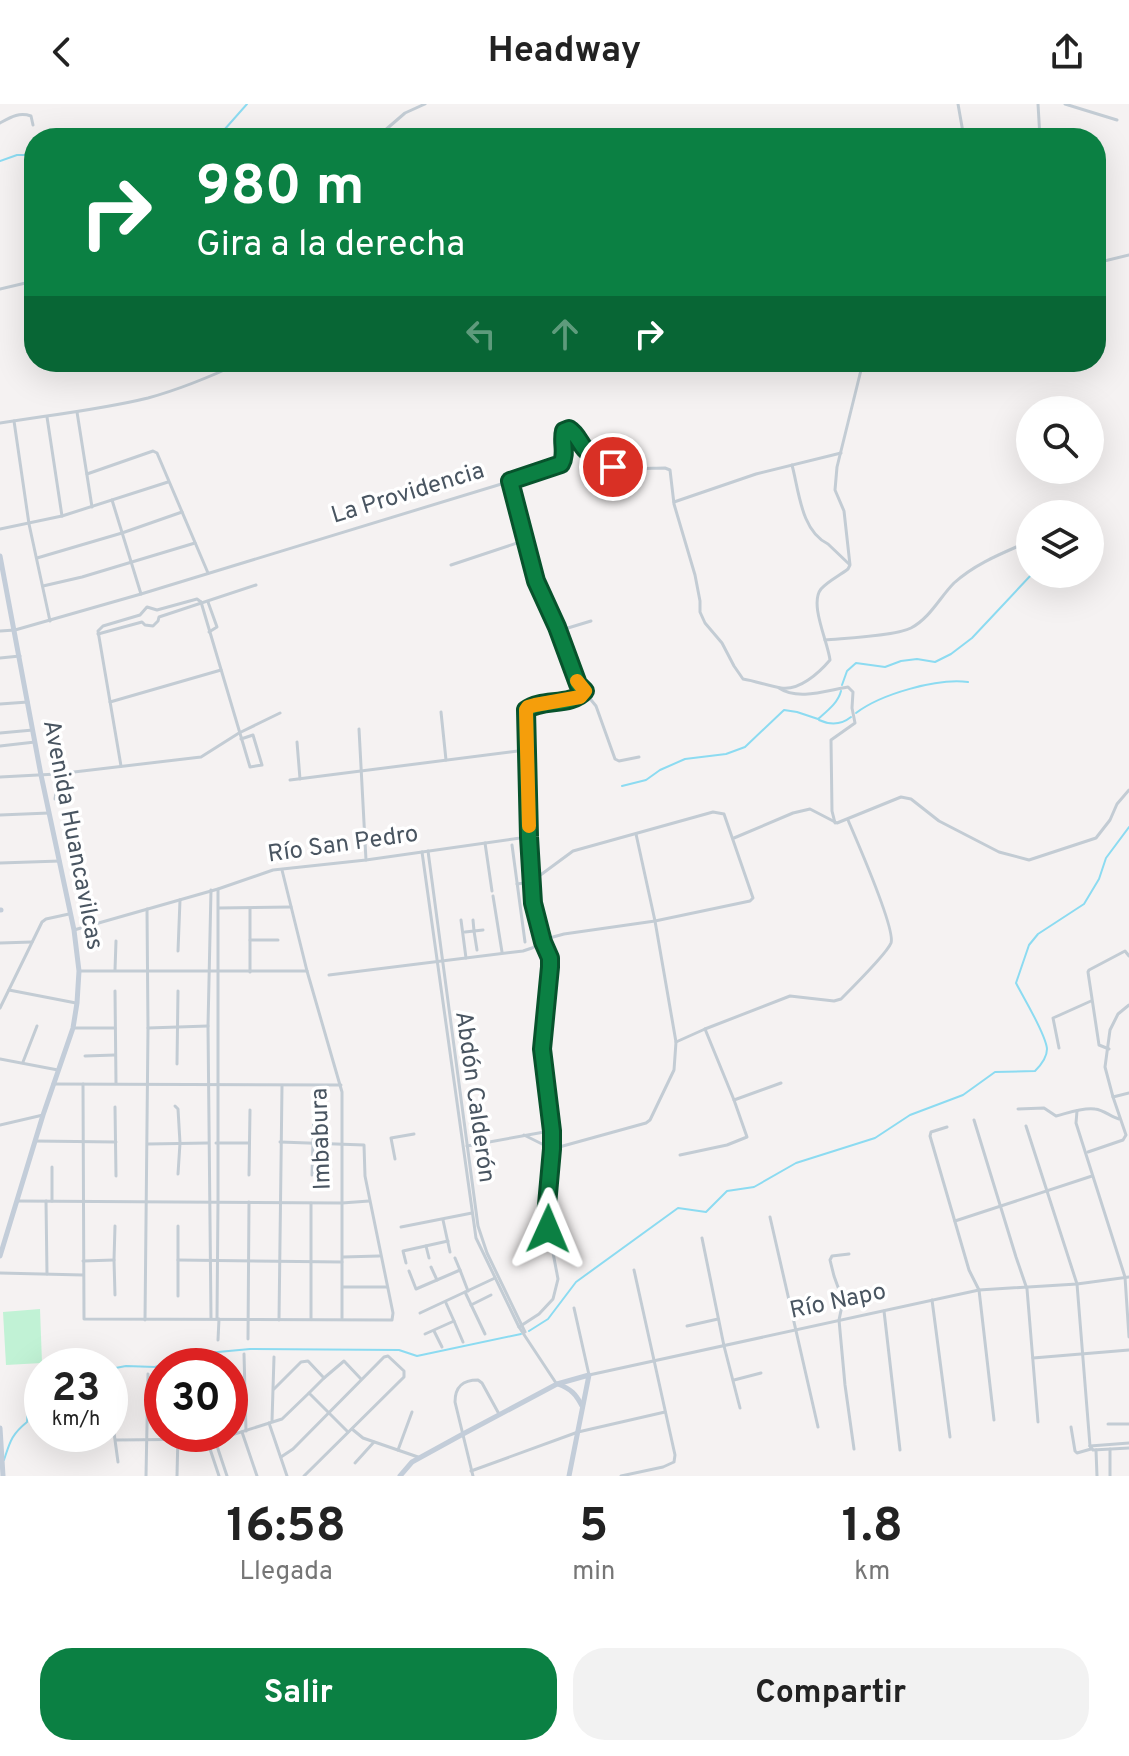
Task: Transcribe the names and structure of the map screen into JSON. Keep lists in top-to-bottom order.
{
  "streets": {
    "street": [
      "La Providencia",
      "Avenida Huancavilcas",
      "Río San Pedro",
      "Abdón Calderón",
      "Imbabura",
      "Río Napo"
    ]
  },
  "crossings": [
    ["La Providencia", "Avenida Huancavilcas"],
    ["Avenida Huancavilcas", "Río San Pedro"],
    ["Río San Pedro", "Abdón Calderón"],
    ["Río San Pedro", "Imbabura"],
    ["Abdón Calderón", "Río Napo"]
  ],
  "page": {
    "header": "Headway",
    "turn": ["980 m", "Gira a la derecha"],
    "speed": "23 km/h",
    "limit": "30",
    "eta": [
      "16:58",
      "Llegada",
      "5",
      "min",
      "1.8",
      "km"
    ],
    "buttons": ["Salir", "Compartir"]
  }
}
